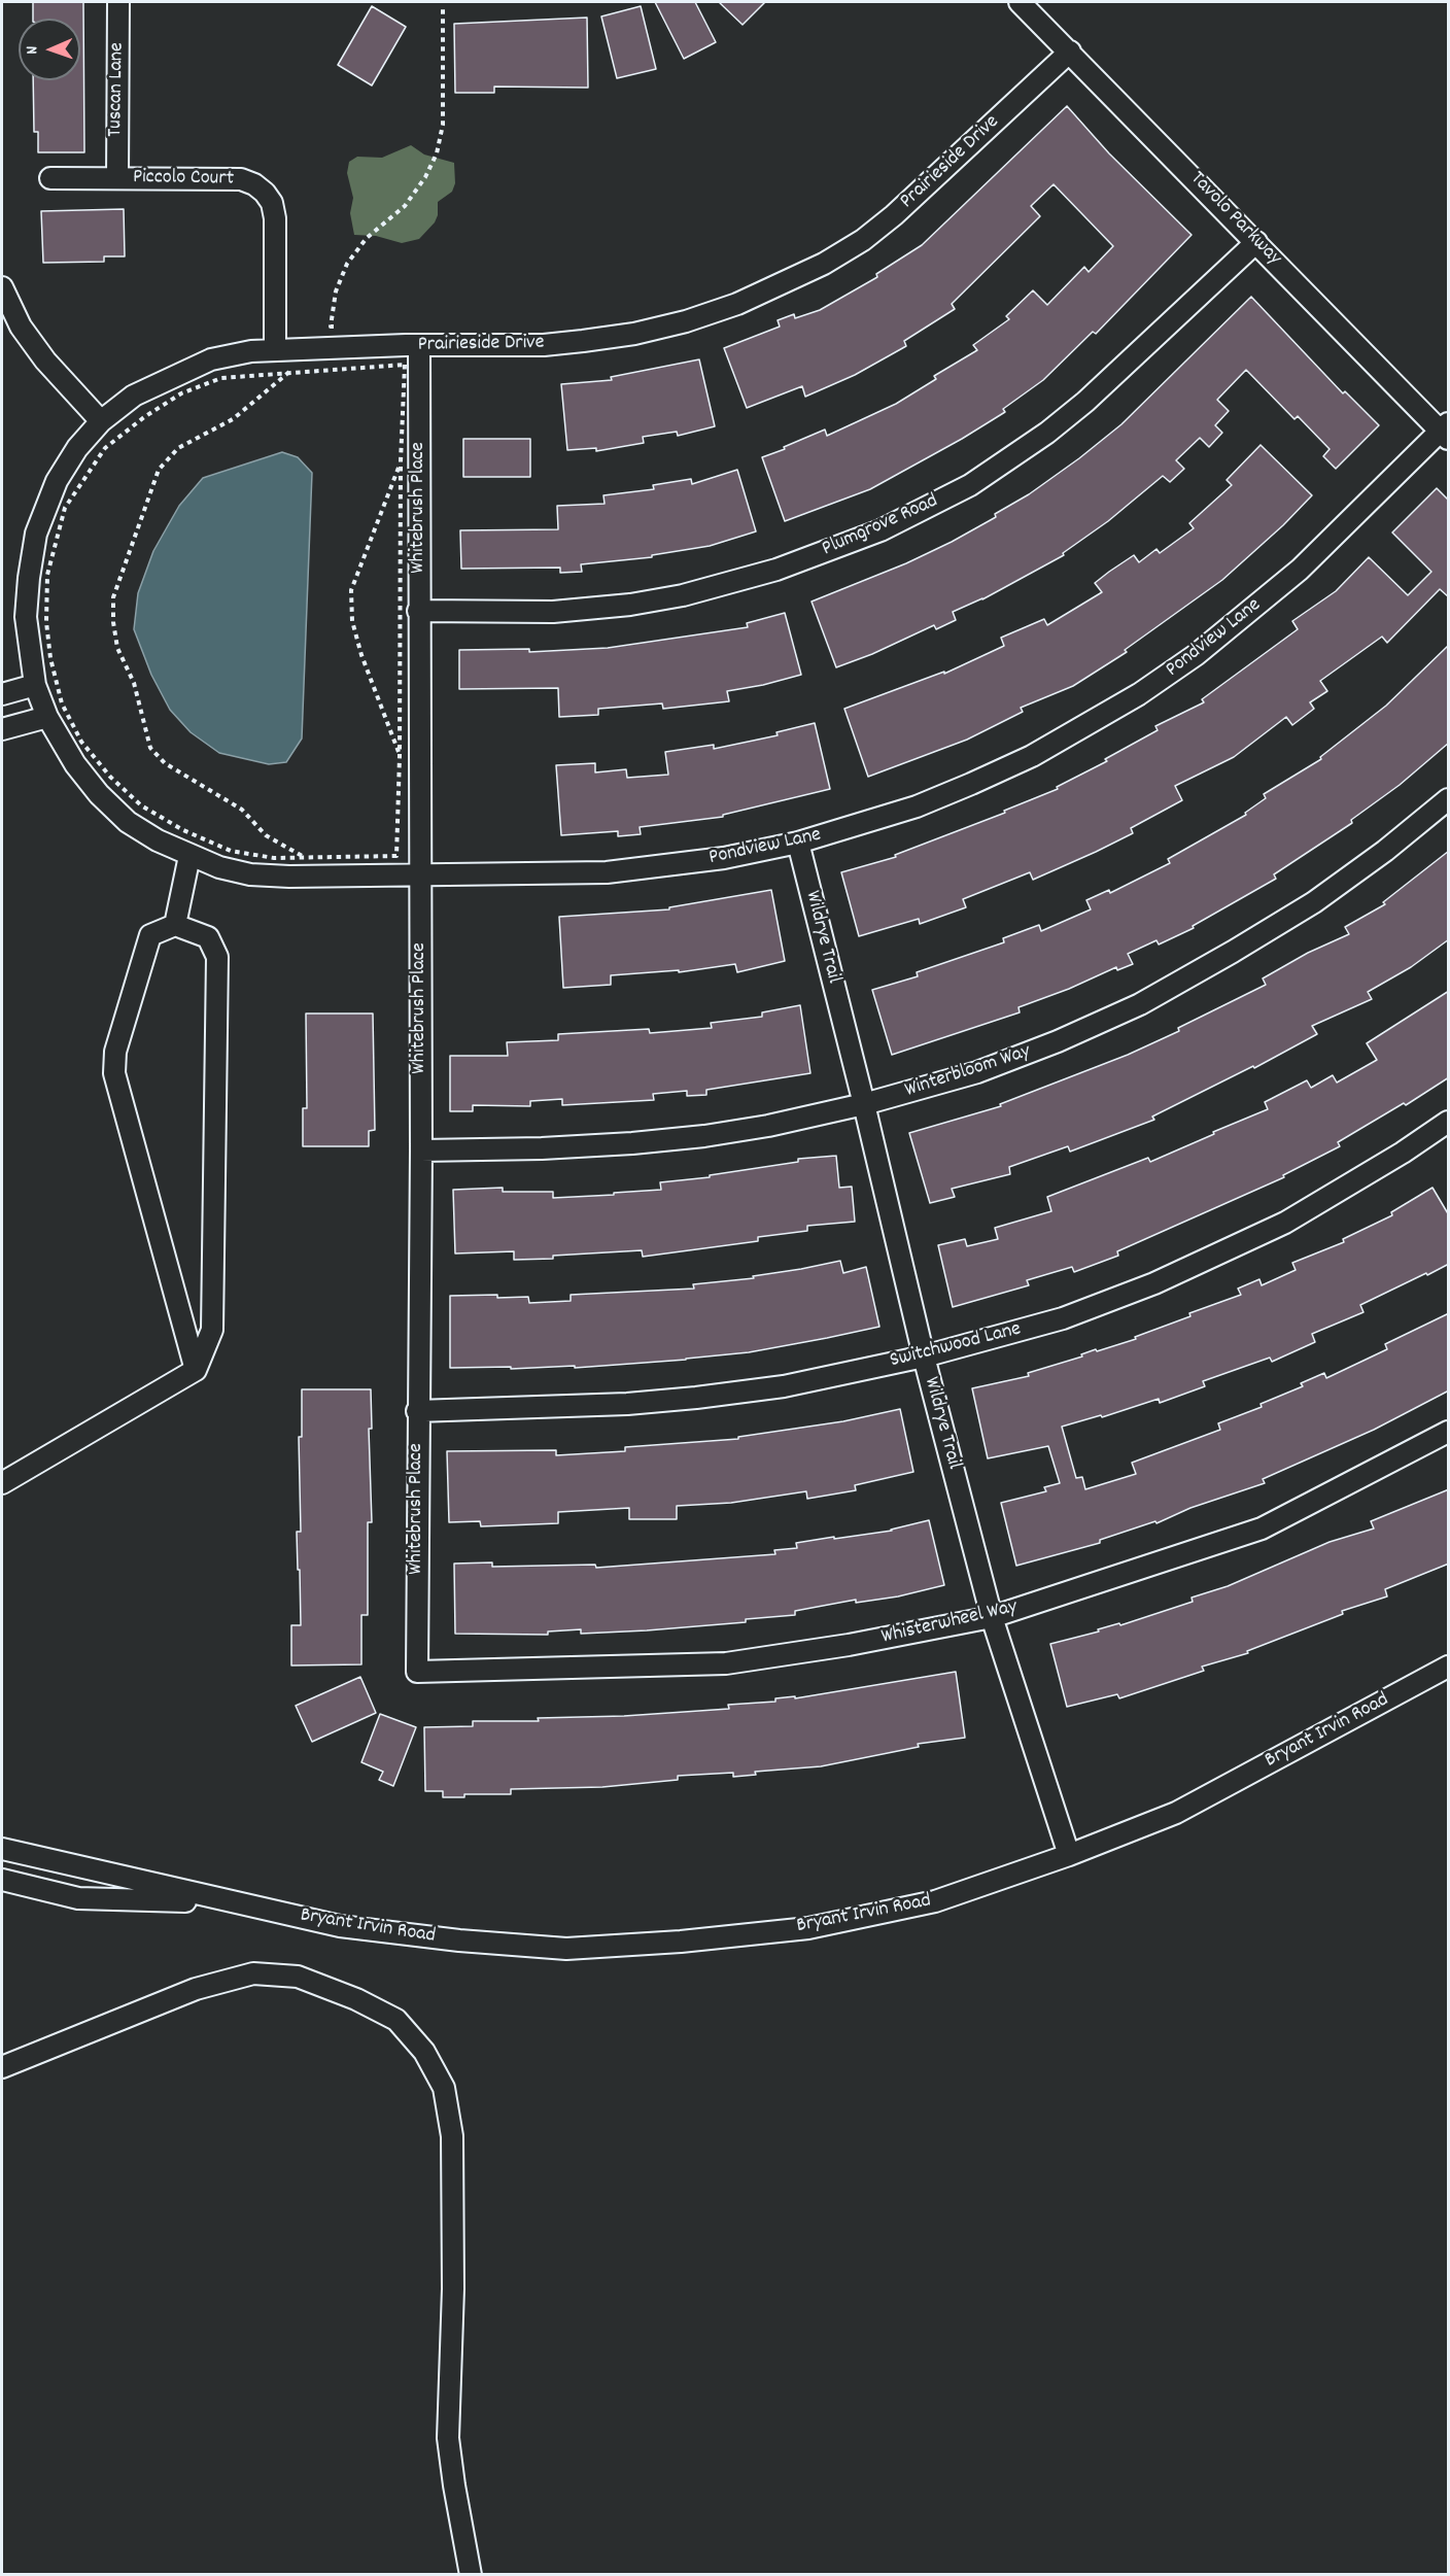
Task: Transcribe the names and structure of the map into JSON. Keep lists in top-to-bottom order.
{
  "streets": {
    "street": [
      "Tuscan Lane",
      "Prairieside Drive",
      "Piccolo Court",
      "Tavolo Parkway",
      "Whitebrush Place",
      "Plumgrove Road",
      "Pondview Lane",
      "Wildrye Trail",
      "Winterbloom Way",
      "Switchwood Lane",
      "Whisterwheel Way",
      "Bryant Irvin Road"
    ]
  },
  "crossings": [
    ["Tuscan Lane", "Piccolo Court"],
    ["Prairieside Drive", "Piccolo Court"],
    ["Prairieside Drive", "Tavolo Parkway"],
    ["Prairieside Drive", "Whitebrush Place"],
    ["Prairieside Drive", "Pondview Lane"],
    ["Tavolo Parkway", "Plumgrove Road"],
    ["Tavolo Parkway", "Pondview Lane"],
    ["Whitebrush Place", "Plumgrove Road"],
    ["Whitebrush Place", "Pondview Lane"],
    ["Whitebrush Place", "Winterbloom Way"],
    ["Whitebrush Place", "Switchwood Lane"],
    ["Whitebrush Place", "Whisterwheel Way"],
    ["Pondview Lane", "Wildrye Trail"],
    ["Wildrye Trail", "Winterbloom Way"],
    ["Wildrye Trail", "Switchwood Lane"],
    ["Wildrye Trail", "Whisterwheel Way"],
    ["Wildrye Trail", "Bryant Irvin Road"]
  ],
  "north": "left"
}
